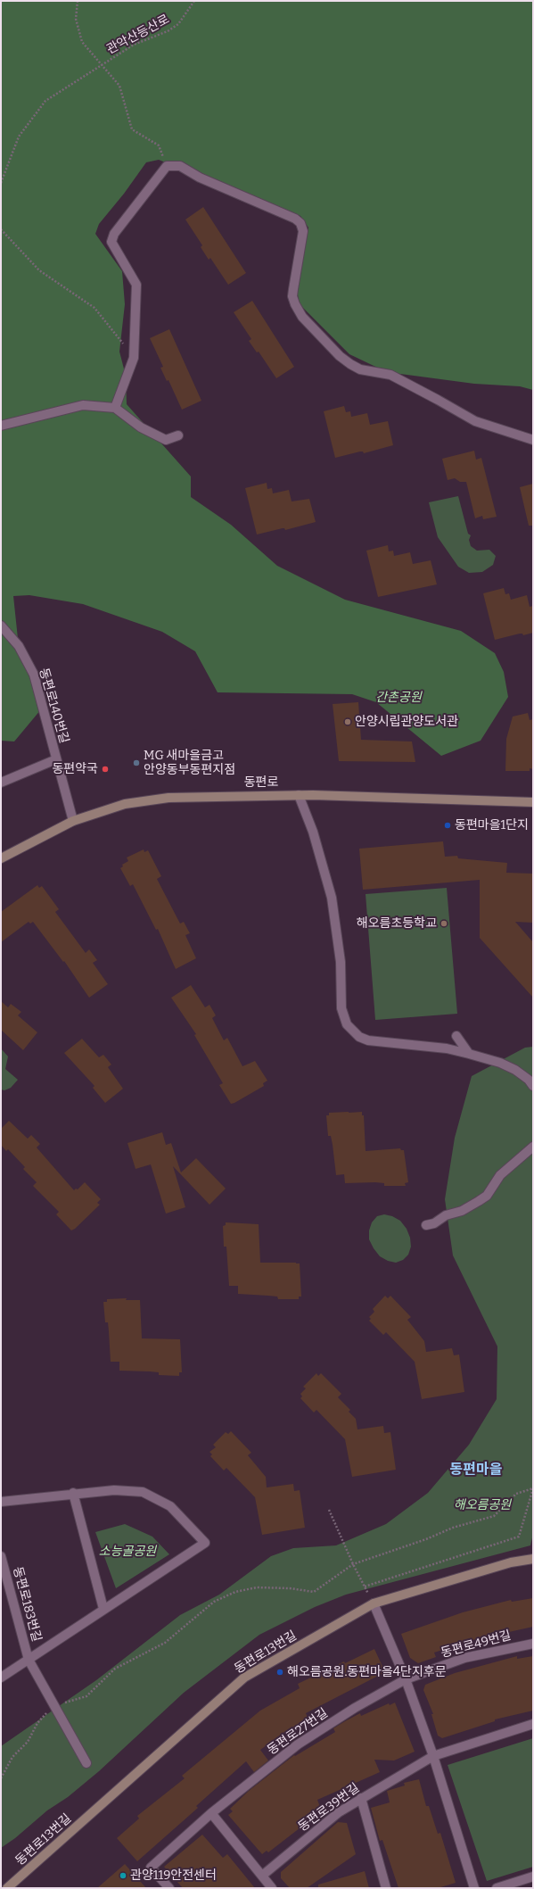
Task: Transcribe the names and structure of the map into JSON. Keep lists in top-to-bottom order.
{
  "streets": {
    "street": [
      "동편로140번길",
      "동편로",
      "동편로183번길",
      "동편로49번길",
      "동편로13번길",
      "동편로27번길",
      "동편로39번길"
    ],
    "path": ["관악산등산로"]
  },
  "crossings": [
    ["동편로140번길", "동편로"],
    ["동편로49번길", "동편로27번길"]
  ],
  "districts": ["동편마을"],
  "parks": ["간촌공원", "해오름공원", "소능골공원"],
  "places": [
    "안양시립관양도서관",
    "MG 새마을금고 안양동부동편지점",
    "동편약국",
    "동편마을1단지",
    "해오름초등학교",
    "해오름공원.동편마을4단지후문",
    "관양119안전센터"
  ]
}
